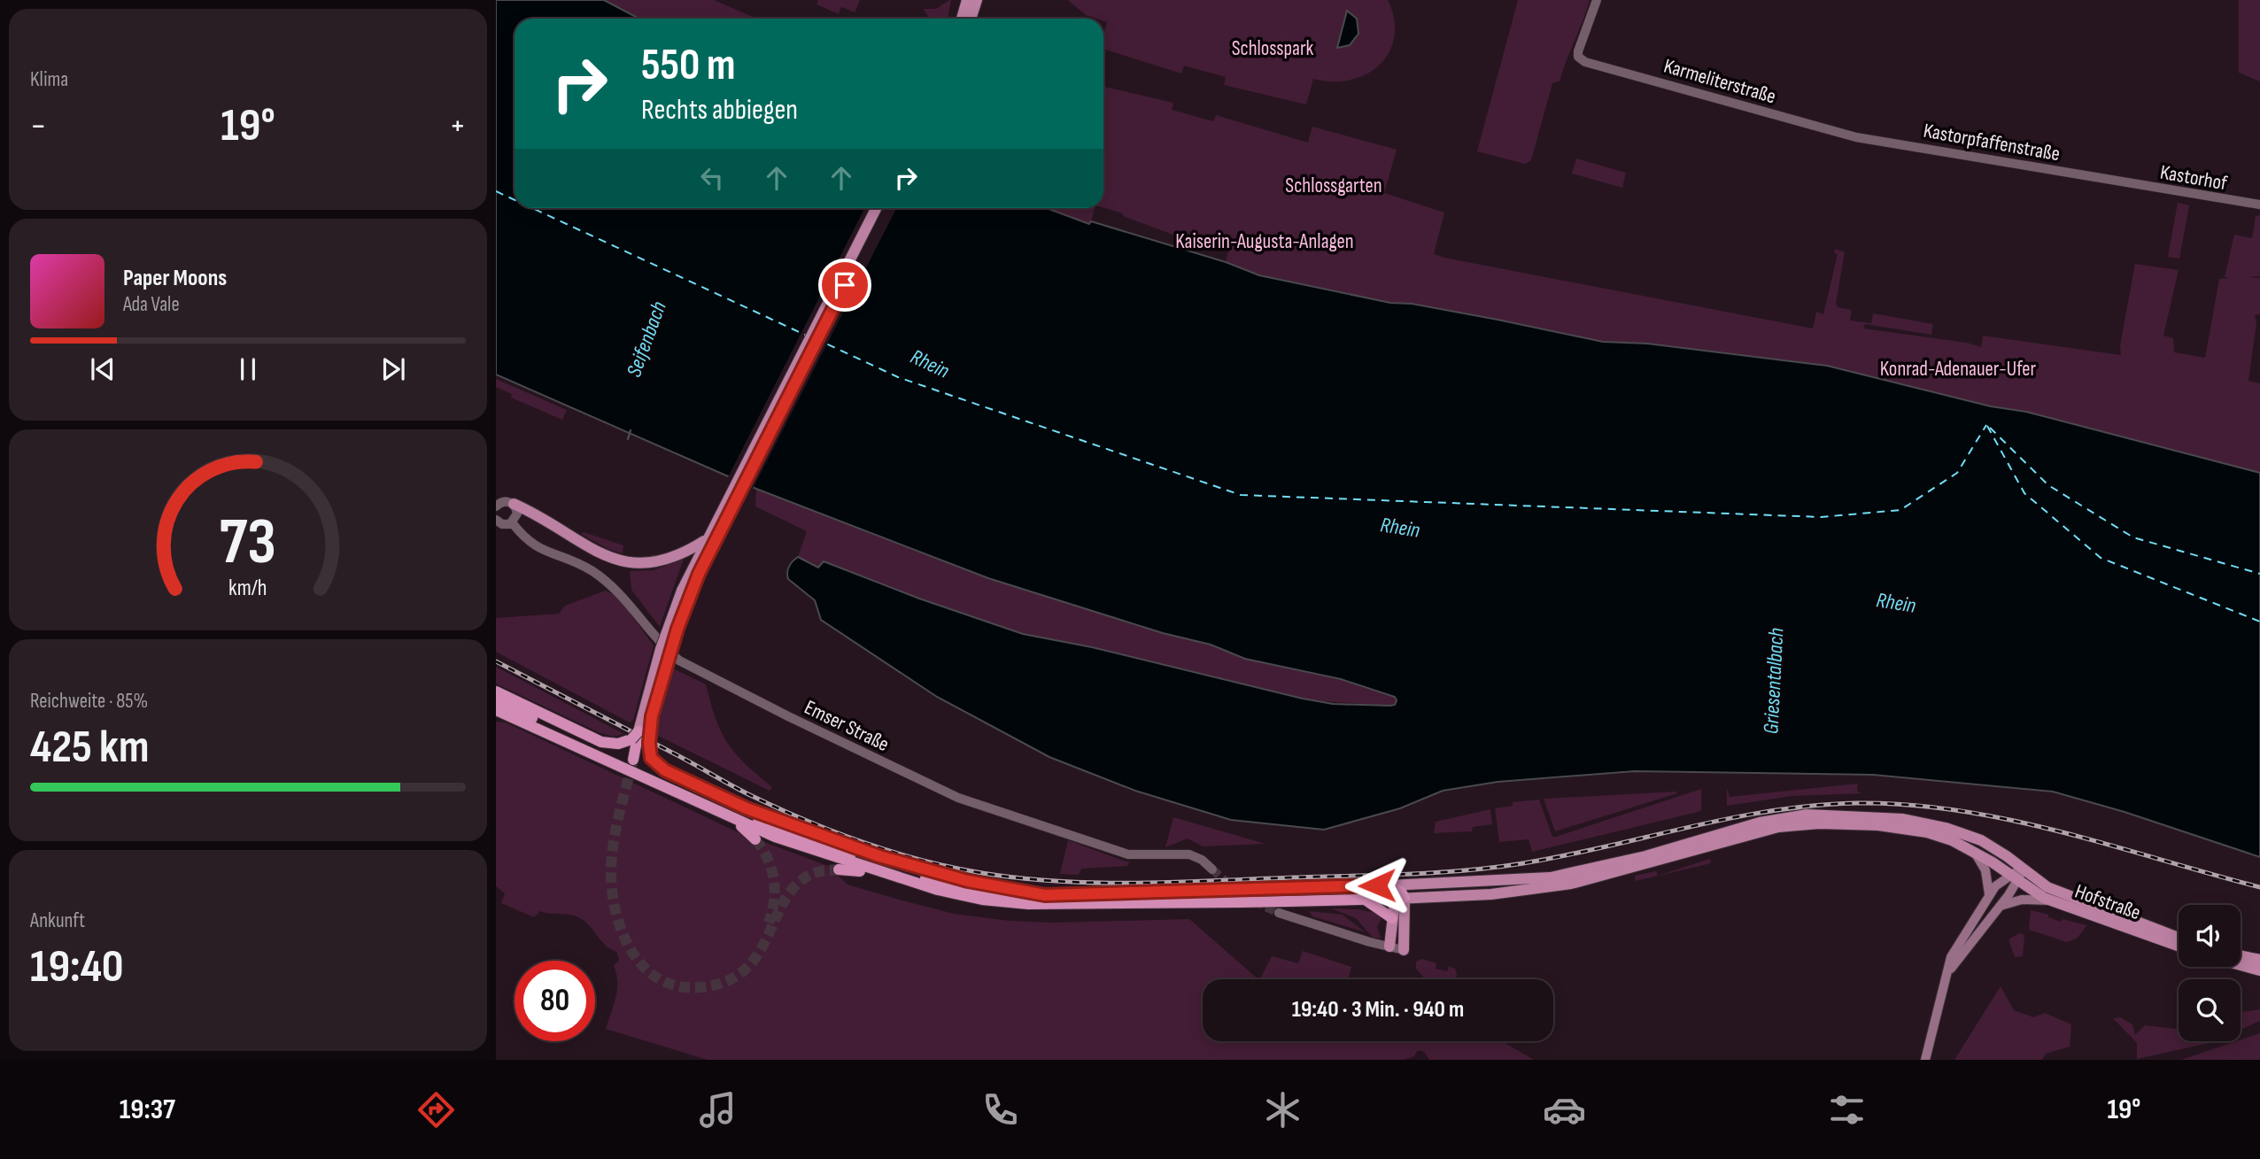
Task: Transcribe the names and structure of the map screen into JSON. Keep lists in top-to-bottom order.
{
  "streets": {
    "main road": ["Hofstraße"],
    "street": [
      "Karmeliterstraße",
      "Kastorpfaffenstraße",
      "Kastorhof",
      "Emser Straße"
    ]
  },
  "crossings": [
    ["Karmeliterstraße", "Kastorpfaffenstraße"],
    ["Kastorpfaffenstraße", "Kastorhof"]
  ],
  "water": ["Seifenbach", "Rhein", "Griesentalbach"],
  "parks": [
    "Schlosspark",
    "Schlossgarten",
    "Kaiserin-Augusta-Anlagen",
    "Konrad-Adenauer-Ufer"
  ],
  "page": {
    "tile": [
      "Klima",
      ["Reichweite · 85%", "425 km"],
      ["Ankunft", "19:40"]
    ],
    "turn": ["550 m", "Rechts abbiegen"],
    "heat": ["−", "19°", "+"],
    "song": ["Paper Moons", "Ada Vale"],
    "limit": "80",
    "trip": "19:40 · 3 Min. · 940 m",
    "tabs": ["19:37", "19°"],
    "gauge": ["73", "km/h"]
  }
}
